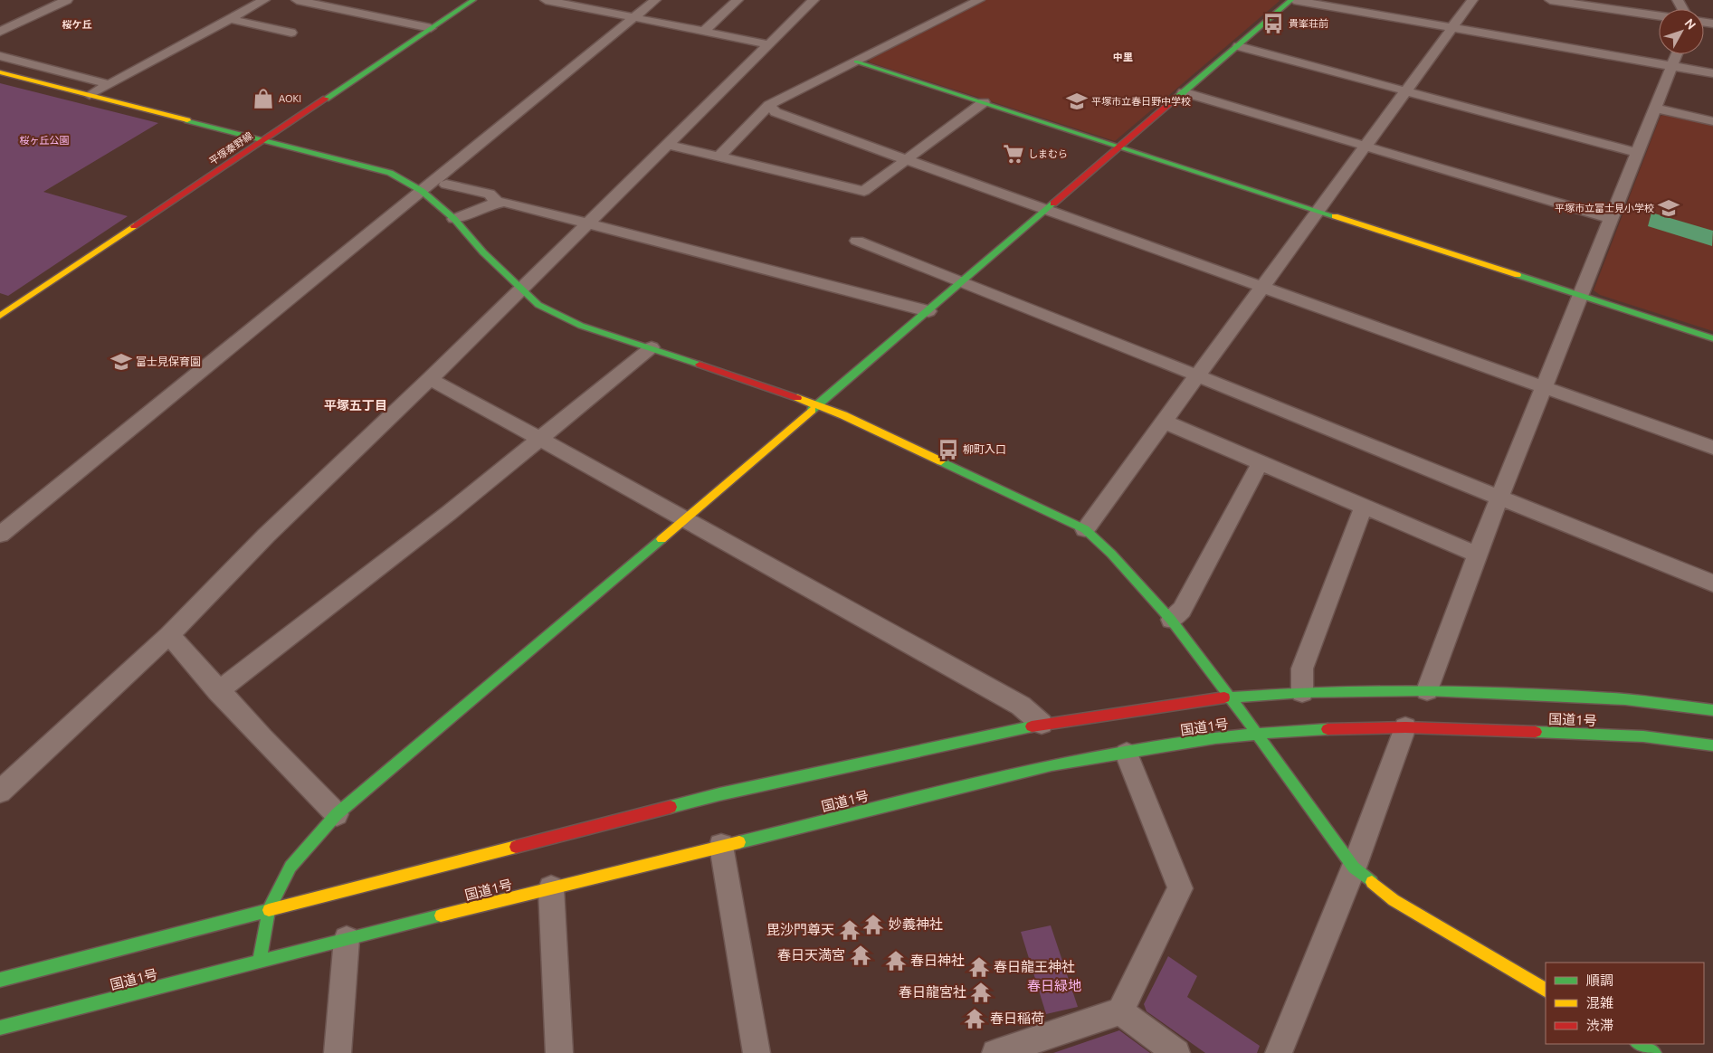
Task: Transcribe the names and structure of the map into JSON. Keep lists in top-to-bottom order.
{
  "streets": {
    "main road": ["平塚秦野線", "国道1号"]
  },
  "districts": ["桜ケ丘", "中里", "平塚五丁目"],
  "parks": ["桜ヶ丘公園", "春日緑地"],
  "places": {
    "bus stop": ["貴峯荘前", "柳町入口"],
    "shop": ["AOKI"],
    "school or university": ["平塚市立春日野中学校", "平塚市立富士見小学校", "富士見保育園"],
    "supermarket": ["しまむら"],
    "temple": [
      "妙義神社",
      "毘沙門尊天",
      "春日天満宮",
      "春日神社",
      "春日龍王神社",
      "春日龍宮社",
      "春日稲荷"
    ]
  },
  "legend": ["順調", "混雑", "渋滞"],
  "north": "top right"
}
